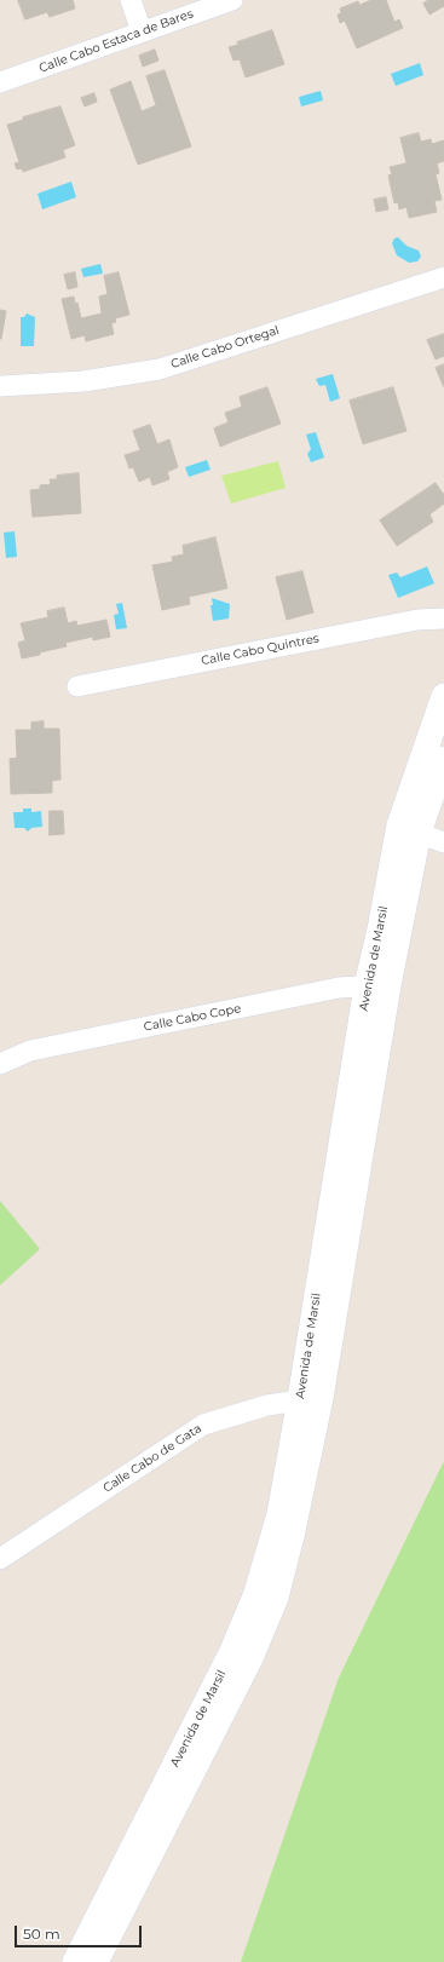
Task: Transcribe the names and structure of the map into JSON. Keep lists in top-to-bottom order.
{
  "streets": {
    "street": [
      "Calle Cabo Estaca de Bares",
      "Calle Cabo Ortegal",
      "Calle Cabo Quintres",
      "Avenida de Marsil",
      "Calle Cabo Cope",
      "Calle Cabo de Gata"
    ]
  },
  "crossings": [
    ["Avenida de Marsil", "Calle Cabo Cope"],
    ["Avenida de Marsil", "Calle Cabo de Gata"]
  ],
  "scale_bar": "50 m"
}
